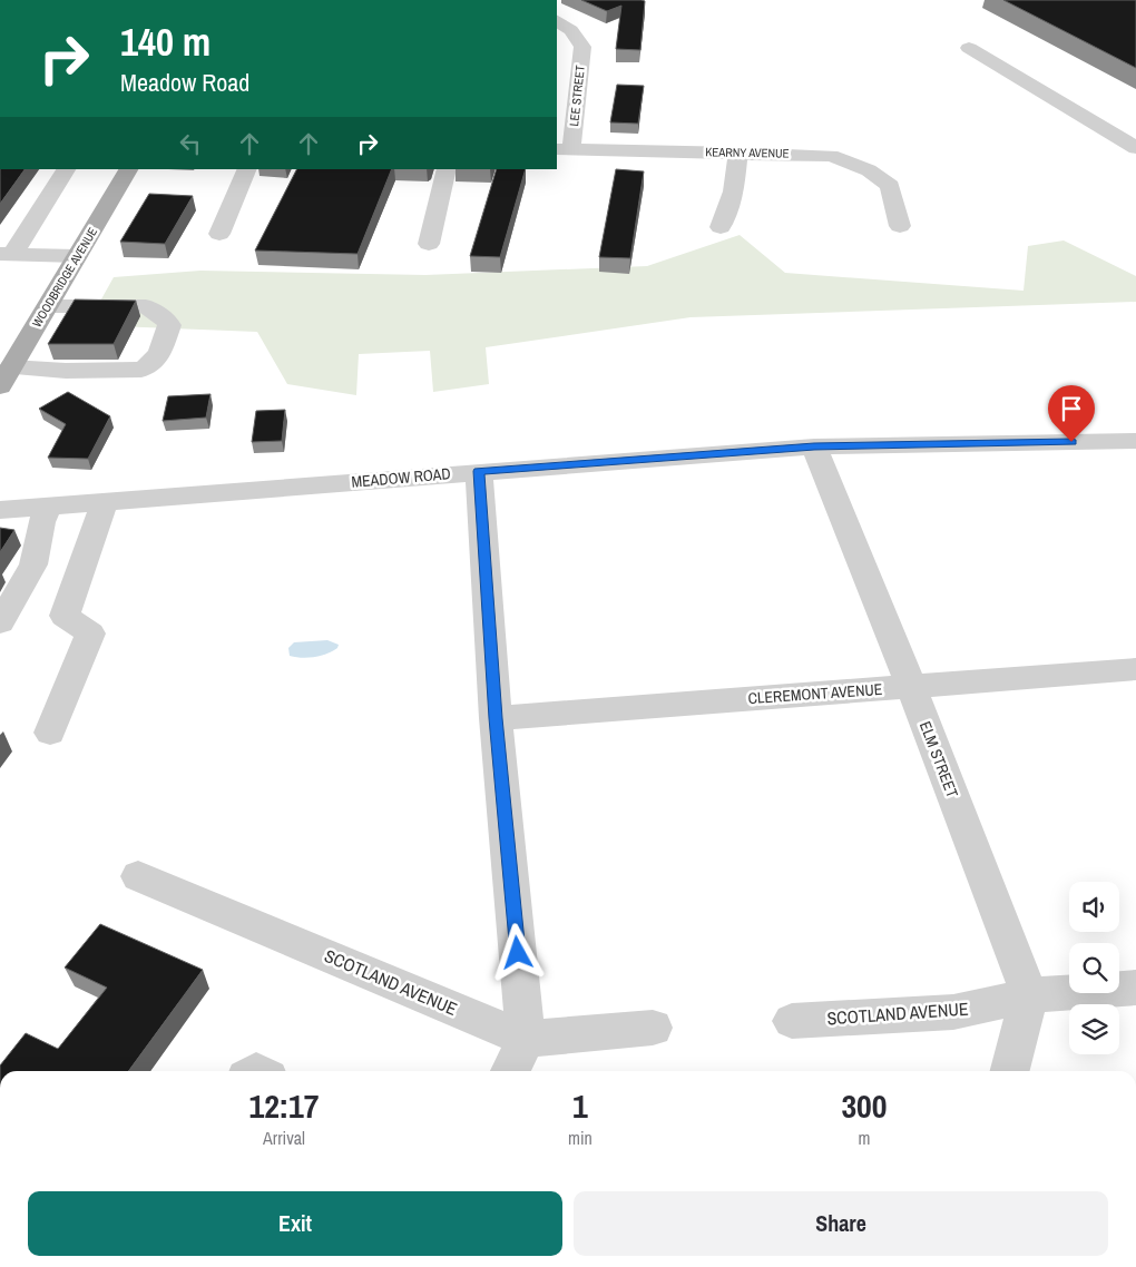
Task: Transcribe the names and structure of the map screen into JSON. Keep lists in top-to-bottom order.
{
  "streets": {
    "main road": ["WOODBRIDGE AVENUE"],
    "street": [
      "LEE STREET",
      "KEARNY AVENUE",
      "MEADOW ROAD",
      "CLEREMONT AVENUE",
      "ELM STREET",
      "SCOTLAND AVENUE"
    ]
  },
  "crossings": [
    ["LEE STREET", "KEARNY AVENUE"],
    ["MEADOW ROAD", "ELM STREET"],
    ["CLEREMONT AVENUE", "ELM STREET"],
    ["ELM STREET", "SCOTLAND AVENUE"]
  ],
  "page": {
    "turn": ["140 m", "Meadow Road"],
    "eta": [
      "12:17",
      "Arrival",
      "1",
      "min",
      "300",
      "m"
    ],
    "buttons": ["Exit", "Share"]
  }
}
